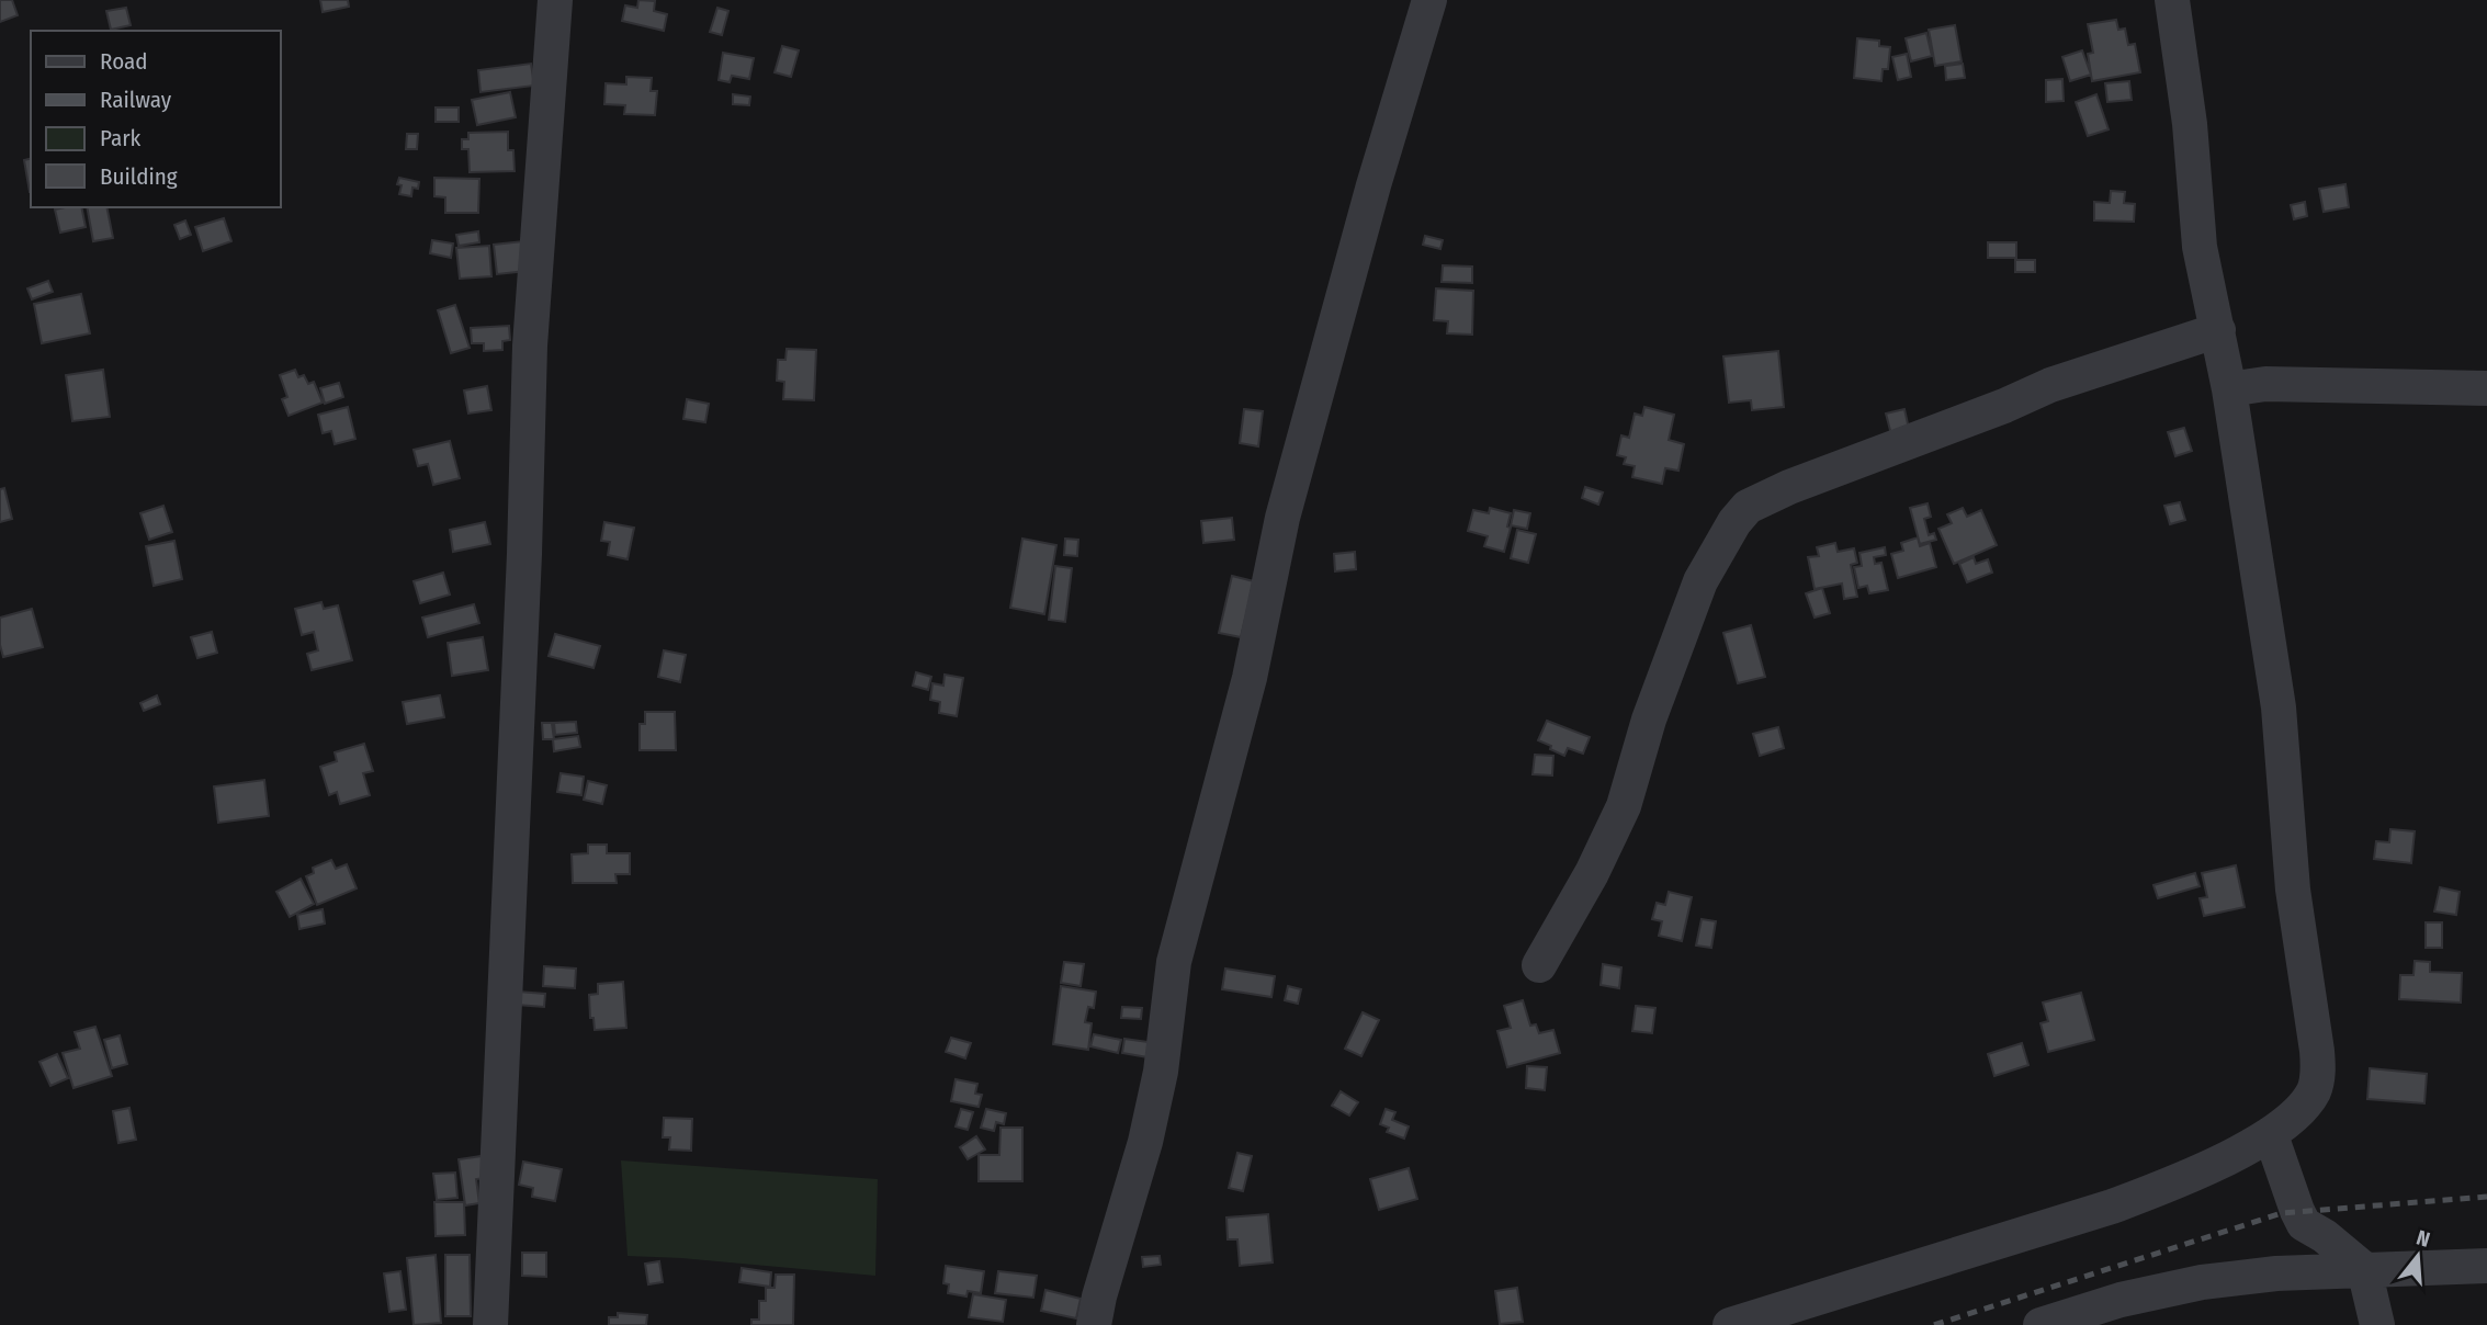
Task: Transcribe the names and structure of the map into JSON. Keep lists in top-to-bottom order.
{
  "legend": [
    "Road",
    "Railway",
    "Park",
    "Building"
  ],
  "north": "top"
}
